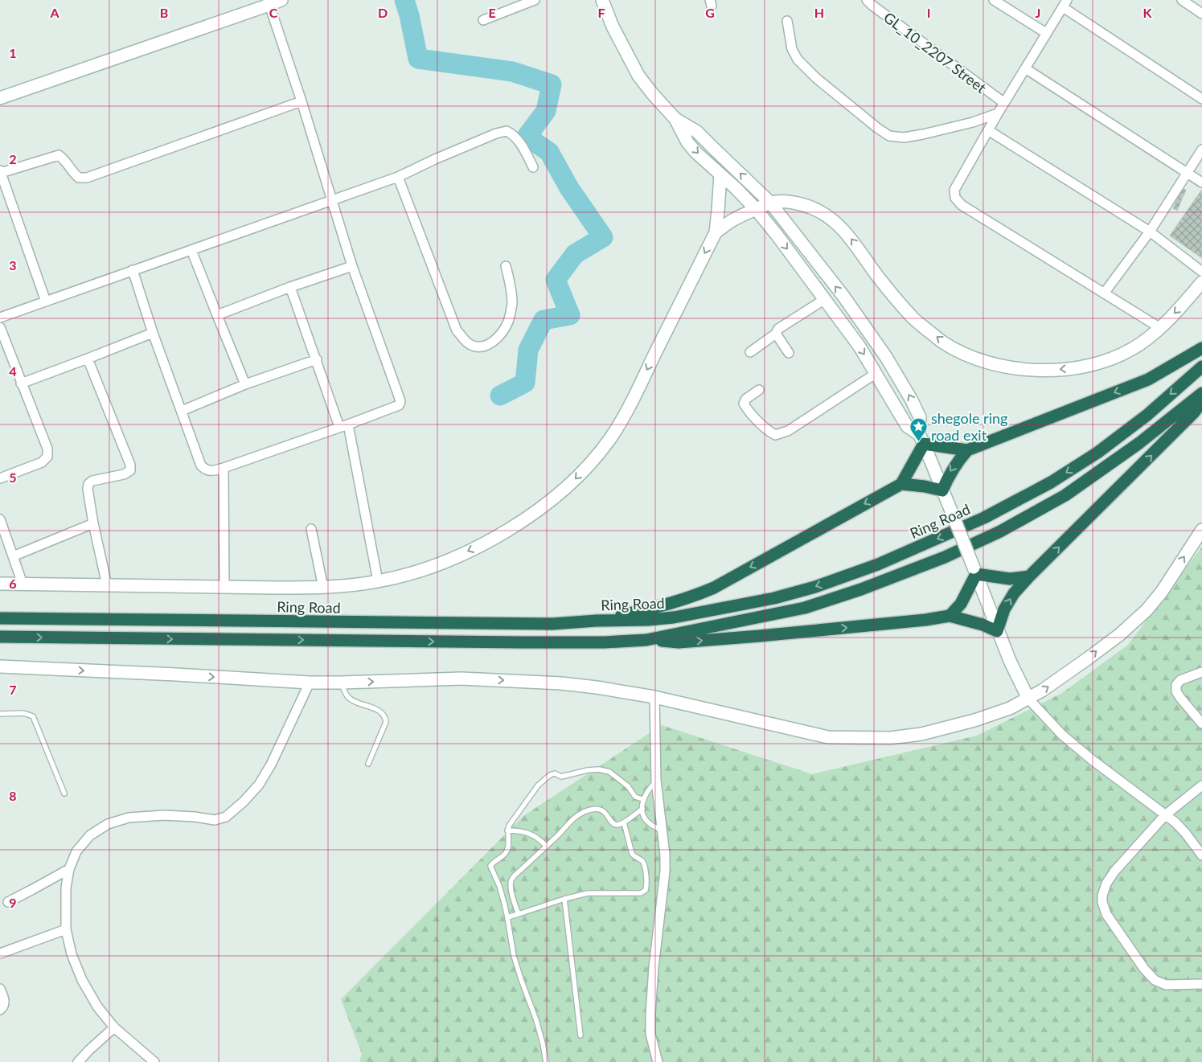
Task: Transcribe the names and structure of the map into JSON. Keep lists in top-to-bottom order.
{
  "streets": {
    "highway": ["Ring Road"],
    "street": ["GL_10_2207 Street"]
  },
  "places": {
    "place": ["shegole ring road exit"]
  },
  "grid": {
    "columns": [
      "A",
      "B",
      "C",
      "D",
      "E",
      "F",
      "G",
      "H",
      "I",
      "J",
      "K"
    ],
    "rows": [
      "1",
      "2",
      "3",
      "4",
      "5",
      "6",
      "7",
      "8",
      "9"
    ]
  }
}
